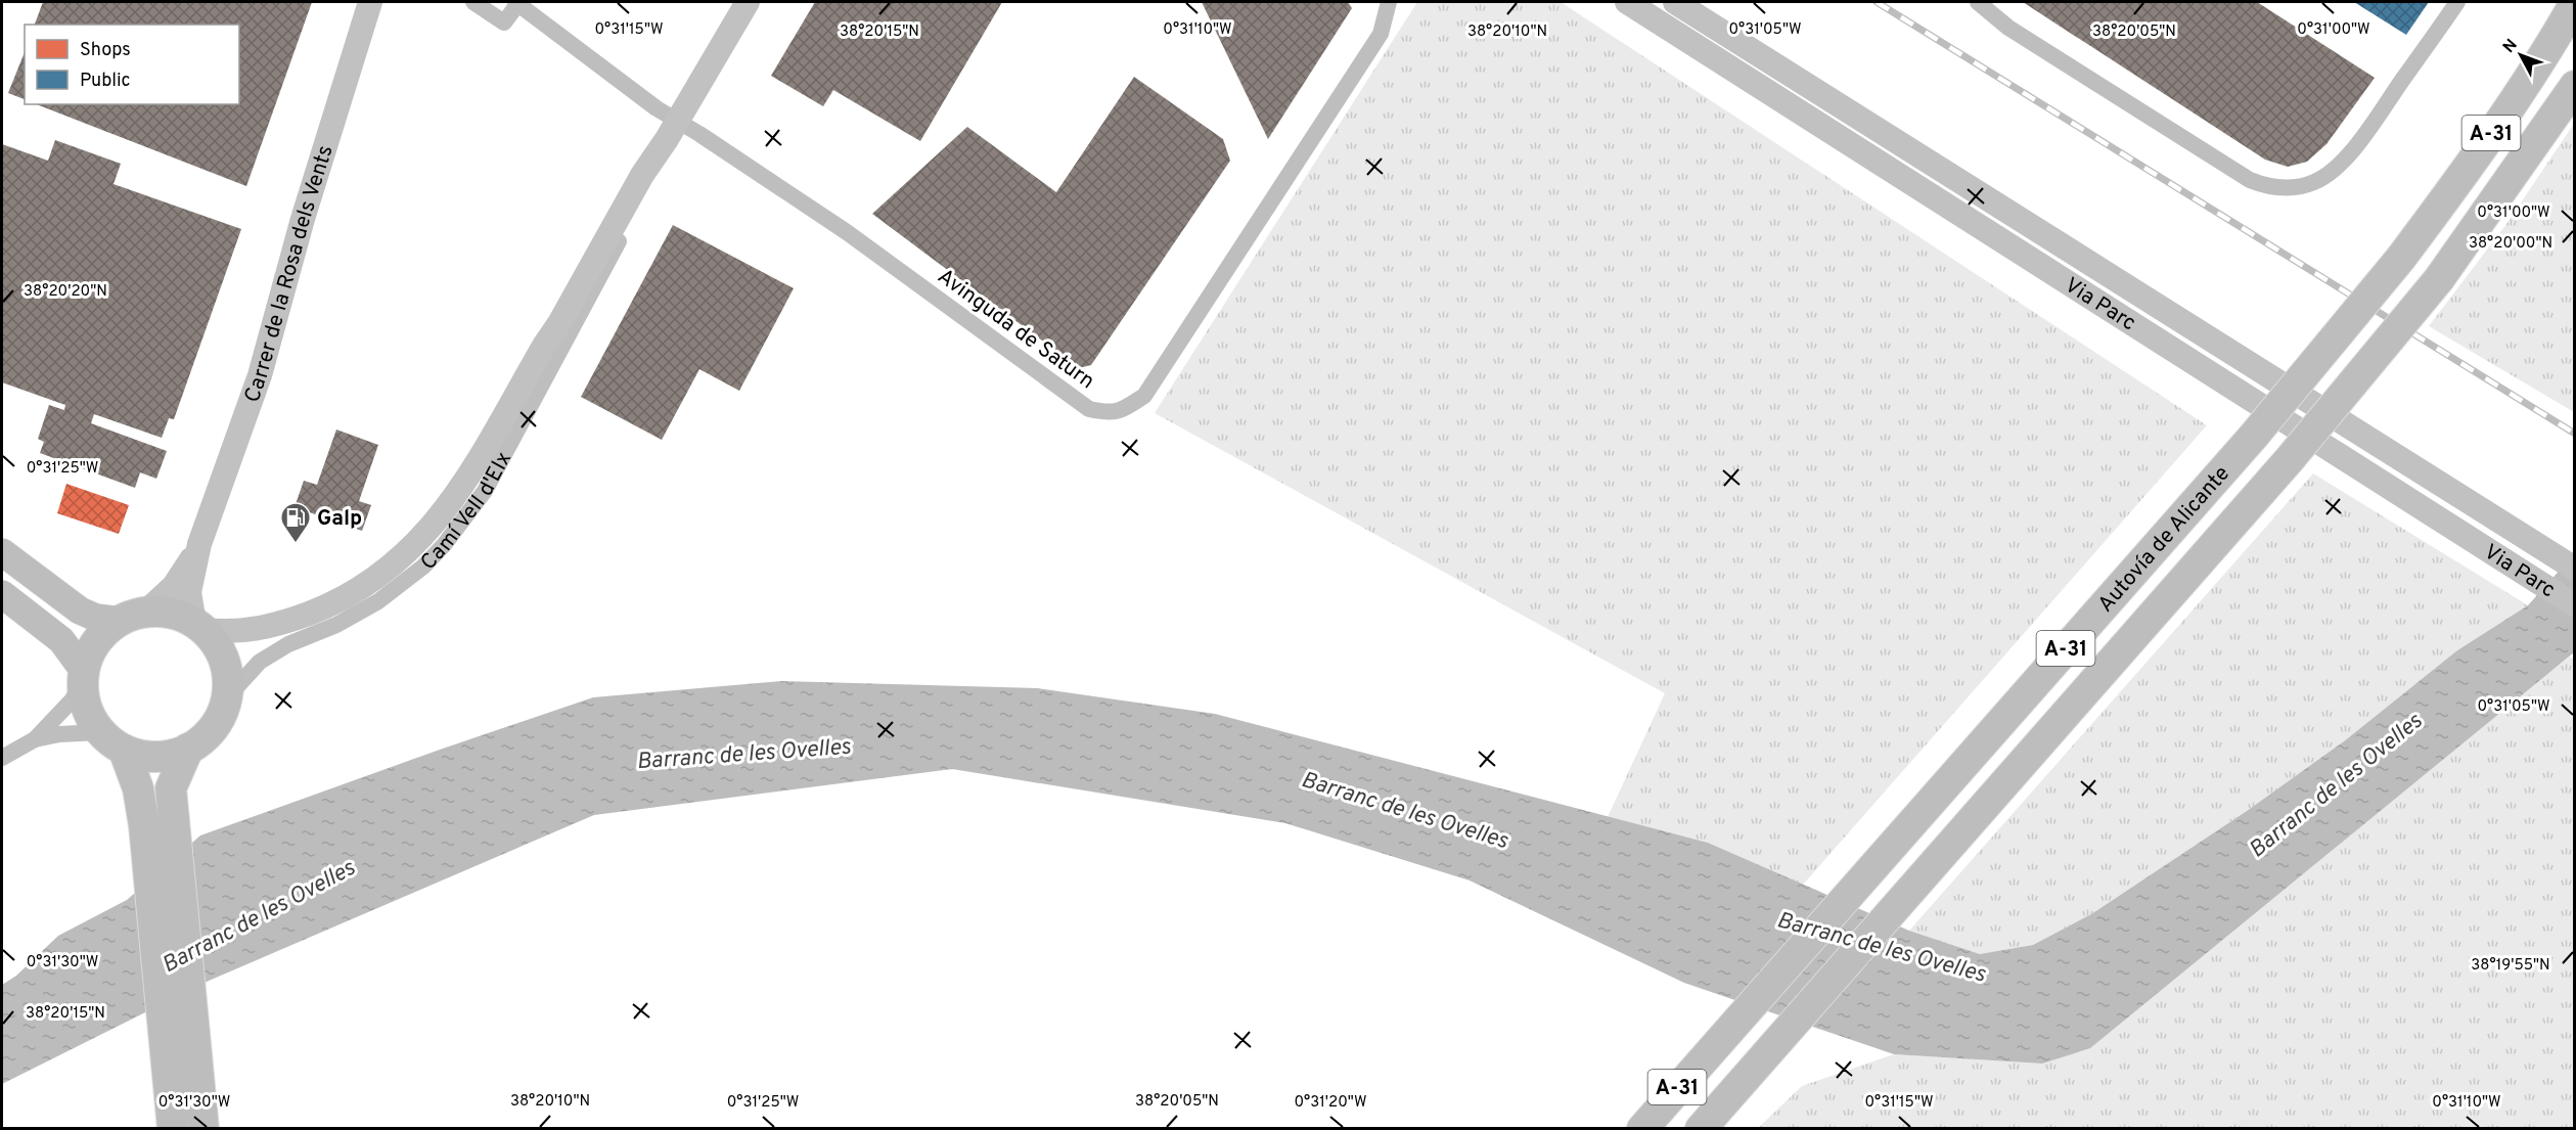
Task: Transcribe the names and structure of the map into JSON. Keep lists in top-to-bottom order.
{
  "streets": {
    "highway": ["A-31", "Autovía de Alicante"],
    "main road": ["Carrer de la Rosa dels Vents", "Via Parc", "Camí Vell d'Elx"],
    "street": ["Avinguda de Saturn"]
  },
  "crossings": [
    ["Carrer de la Rosa dels Vents", "Camí Vell d'Elx"],
    ["Avinguda de Saturn", "Camí Vell d'Elx"]
  ],
  "water": ["Barranc de les Ovelles"],
  "places": {
    "fuel station": ["Galp"]
  },
  "legend": ["Shops", "Public"],
  "north": "top left",
  "coordinates": [
    "0°31'00\"W",
    "0°31'15\"W",
    "0°31'10\"W",
    "0°31'05\"W",
    "38°20'15\"N",
    "38°20'10\"N",
    "38°20'05\"N",
    "38°20'00\"N",
    "38°20'20\"N",
    "0°31'25\"W",
    "0°31'30\"W",
    "38°19'55\"N",
    "0°31'20\"W"
  ]
}
